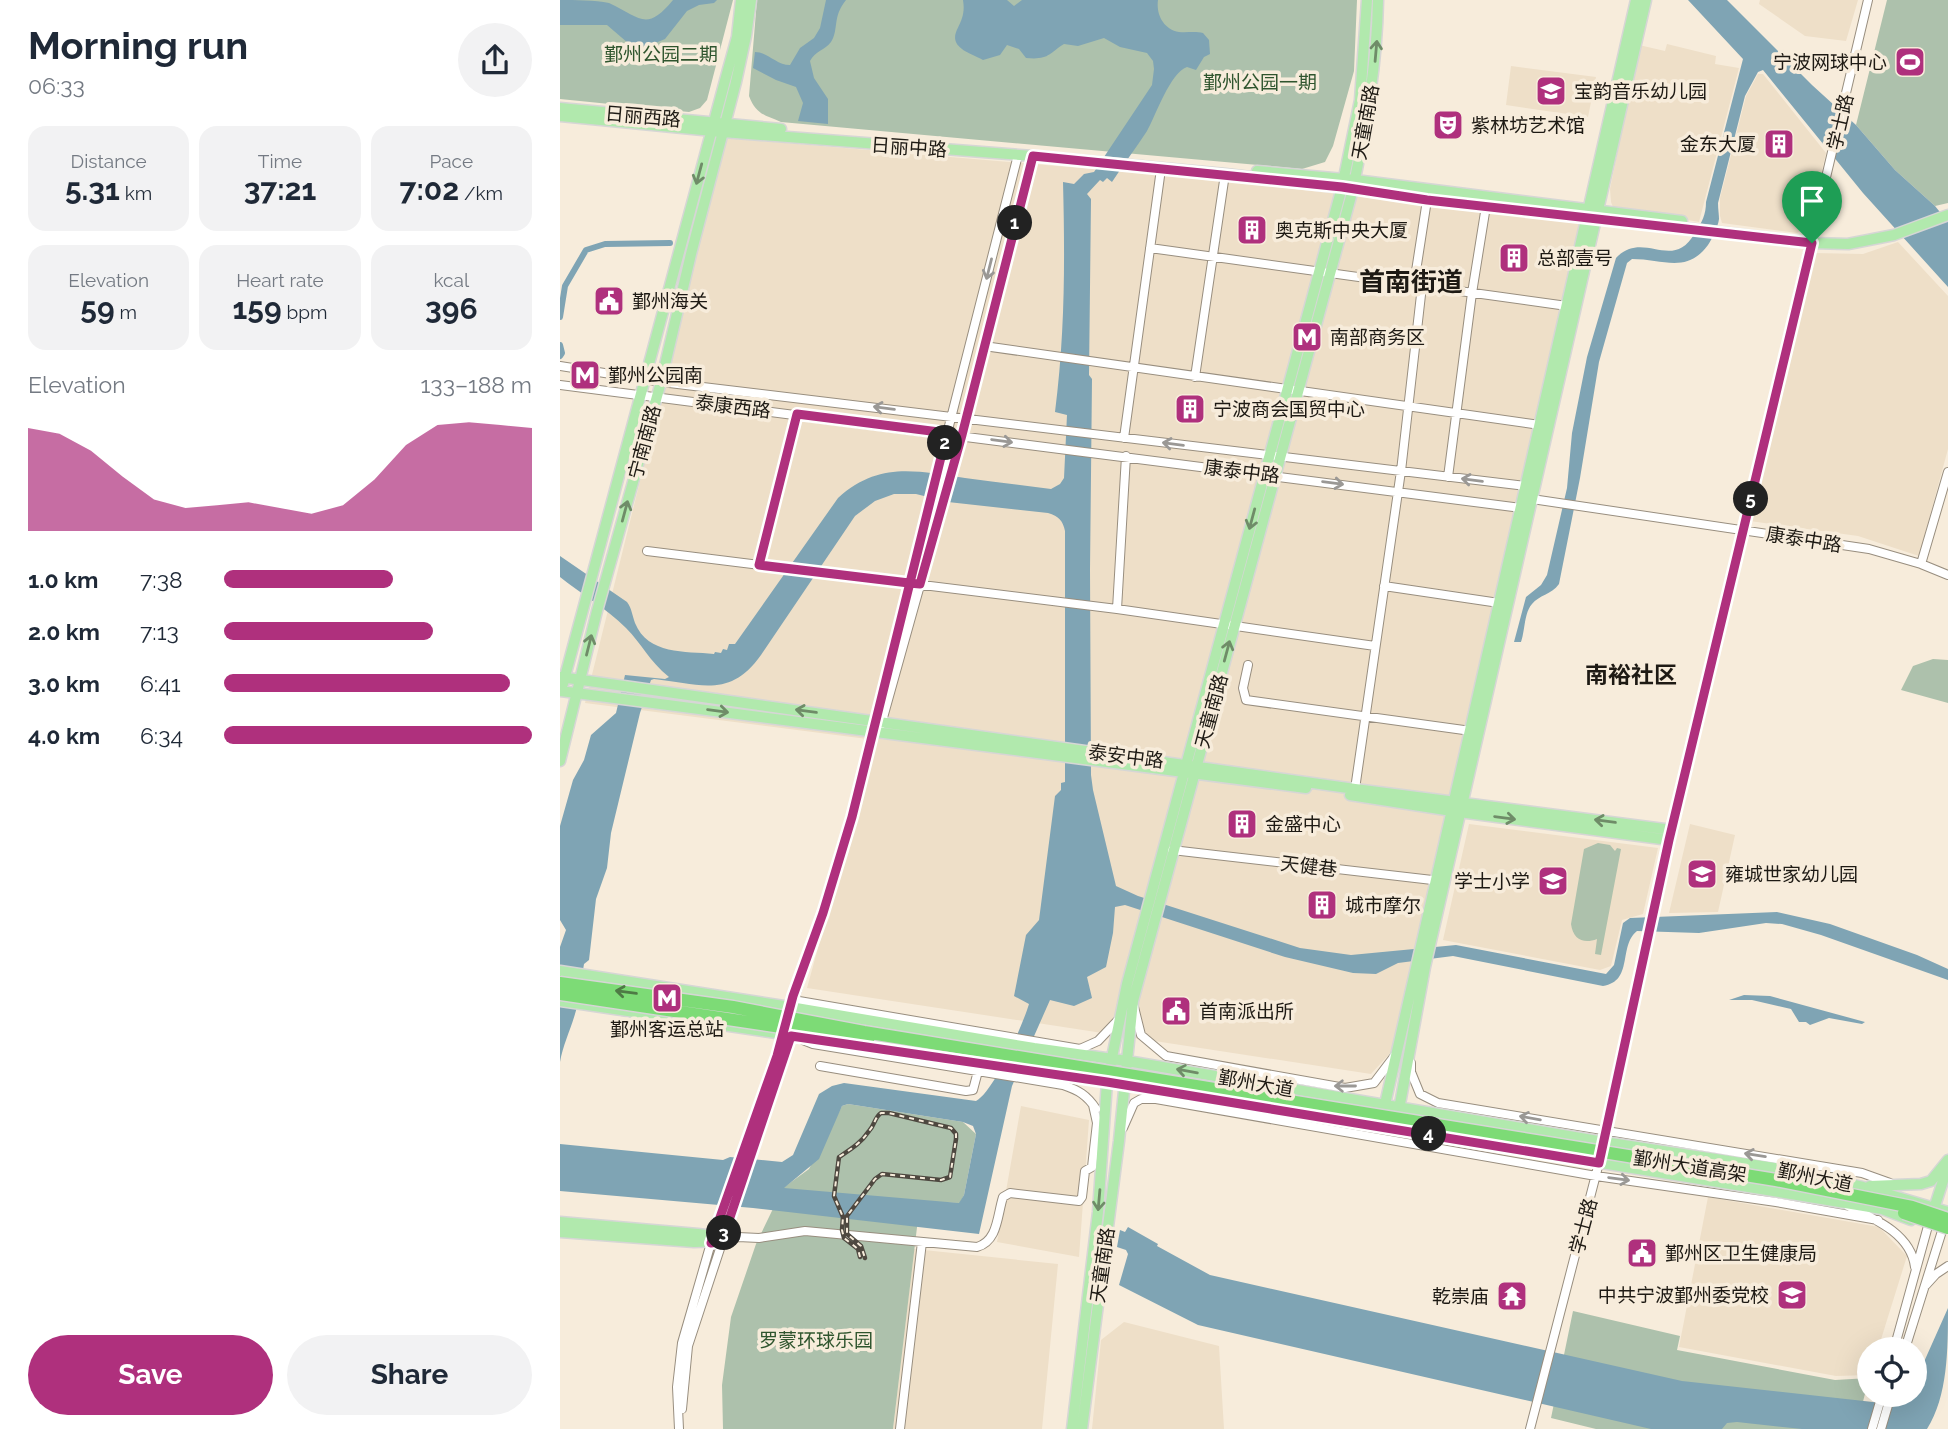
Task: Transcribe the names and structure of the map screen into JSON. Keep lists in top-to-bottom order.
{
  "streets": {
    "highway": ["鄞州大道高架"],
    "main road": [
      "日丽西路",
      "天童南路",
      "日丽中路",
      "宁南南路",
      "泰安中路",
      "鄞州大道"
    ],
    "street": [
      "学士路",
      "泰康西路",
      "康泰中路",
      "天健巷"
    ]
  },
  "crossings": [
    ["日丽西路", "日丽中路"],
    ["日丽西路", "宁南南路"],
    ["天童南路", "康泰中路"],
    ["天童南路", "泰安中路"],
    ["天童南路", "天健巷"],
    ["天童南路", "鄞州大道"],
    ["学士路", "康泰中路"],
    ["学士路", "泰安中路"],
    ["学士路", "鄞州大道"],
    ["日丽中路", "宁南南路"],
    ["泰康西路", "宁南南路"],
    ["泰康西路", "康泰中路"],
    ["宁南南路", "泰安中路"],
    ["鄞州大道", "鄞州大道高架"]
  ],
  "districts": ["首南街道", "南裕社区"],
  "parks": ["鄞州公园二期", "鄞州公园一期", "罗蒙环球乐园"],
  "places": {
    "sports": ["宁波网球中心"],
    "school or university": [
      "宝韵音乐幼儿园",
      "雍城世家幼儿园",
      "学士小学",
      "中共宁波鄞州委党校"
    ],
    "theatre": ["紫林坊艺术馆"],
    "building": [
      "金东大厦",
      "奥克斯中央大厦",
      "总部壹号",
      "宁波商会国贸中心",
      "金盛中心",
      "城市摩尔"
    ],
    "public building": ["鄞州海关", "首南派出所", "鄞州区卫生健康局"],
    "metro station": ["南部商务区", "鄞州公园南", "鄞州客运总站"],
    "temple": ["乾崇庙"]
  },
  "page": {
    "heading": ["Morning run", "06:33"],
    "stats": [
      ["Distance", "5.31 km"],
      ["Time", "37:21"],
      ["Pace", "7:02 /km"],
      ["Elevation", "59 m"],
      ["Heart rate", "159 bpm"],
      ["kcal", "396"]
    ],
    "pins": [
      "1",
      "2",
      "5",
      "4",
      "3"
    ],
    "chart": ["Elevation", "133–188 m"],
    "list": [
      {
        "name": "1.0 km",
        "note": "7:38"
      },
      {
        "name": "2.0 km",
        "note": "7:13"
      },
      {
        "name": "3.0 km",
        "note": "6:41"
      },
      {
        "name": "4.0 km",
        "note": "6:34"
      }
    ],
    "buttons": ["Save", "Share"]
  }
}
